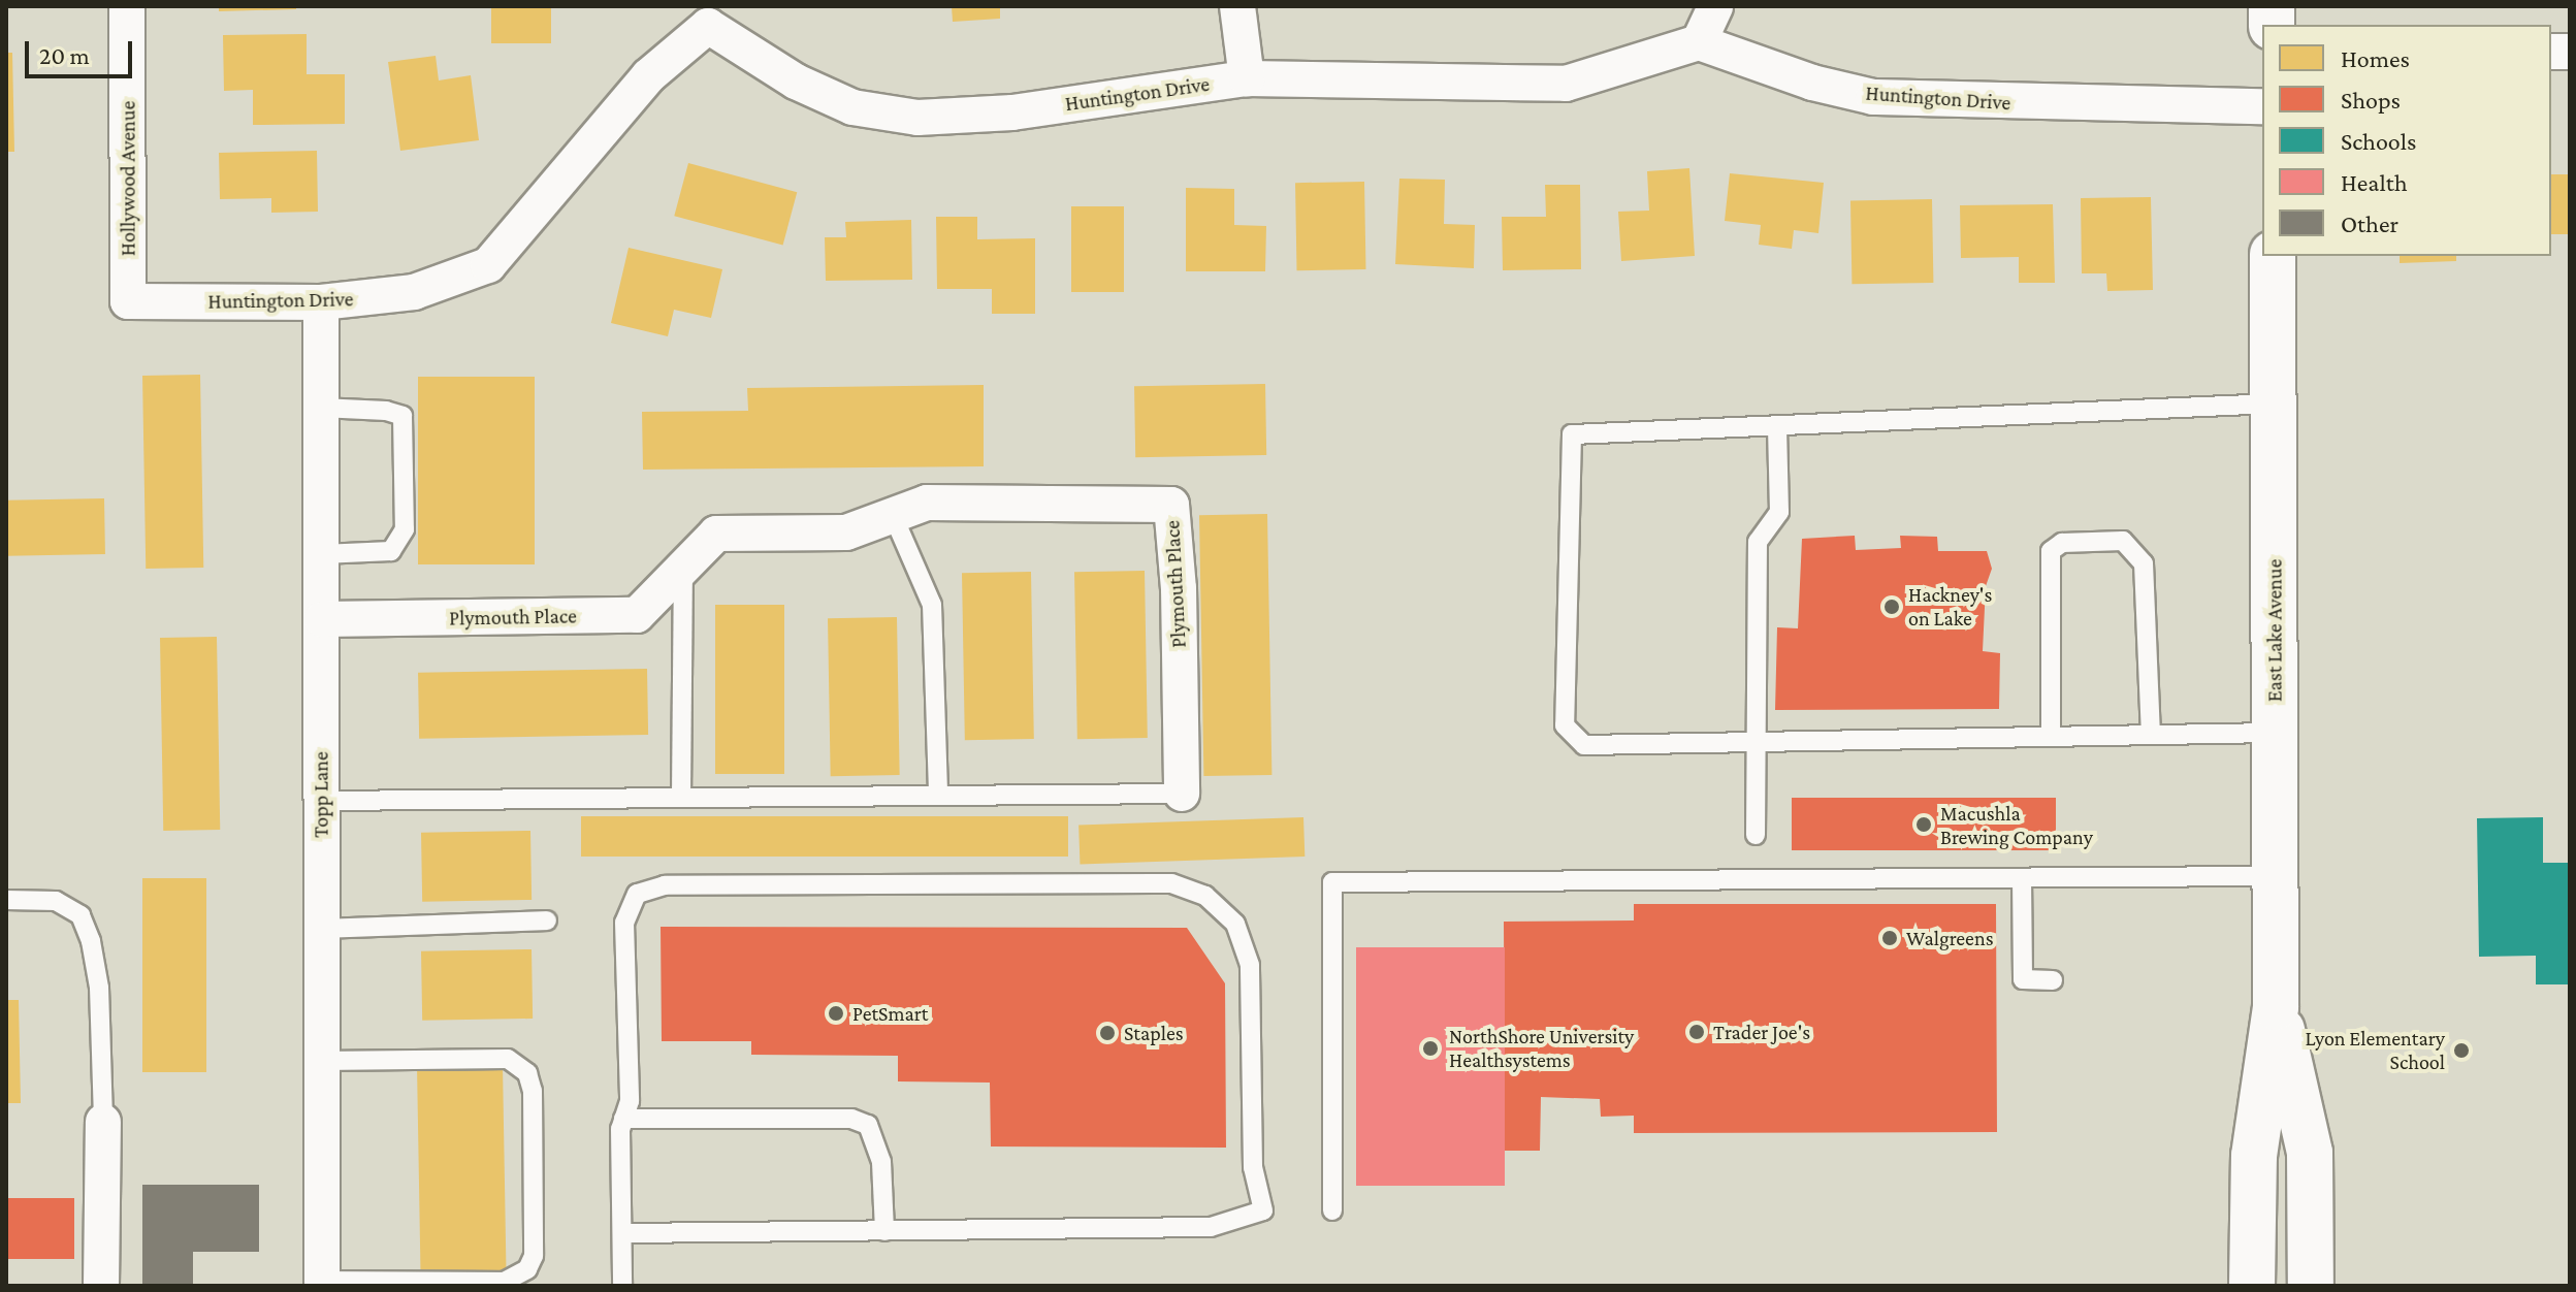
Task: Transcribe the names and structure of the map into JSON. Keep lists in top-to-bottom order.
{
  "streets": {
    "main road": ["East Lake Avenue"],
    "street": [
      "Huntington Drive",
      "Hollywood Avenue",
      "Plymouth Place",
      "Topp Lane"
    ]
  },
  "crossings": [
    ["Huntington Drive", "Hollywood Avenue"],
    ["Huntington Drive", "Topp Lane"],
    ["Plymouth Place", "Topp Lane"]
  ],
  "places": [
    "Hackney's on Lake",
    "Macushla Brewing Company",
    "Walgreens",
    "PetSmart",
    "Trader Joe's",
    "Staples",
    "NorthShore University Healthsystems",
    "Lyon Elementary School"
  ],
  "legend": [
    "Homes",
    "Shops",
    "Schools",
    "Health",
    "Other"
  ],
  "scale_bar": "20 m"
}
